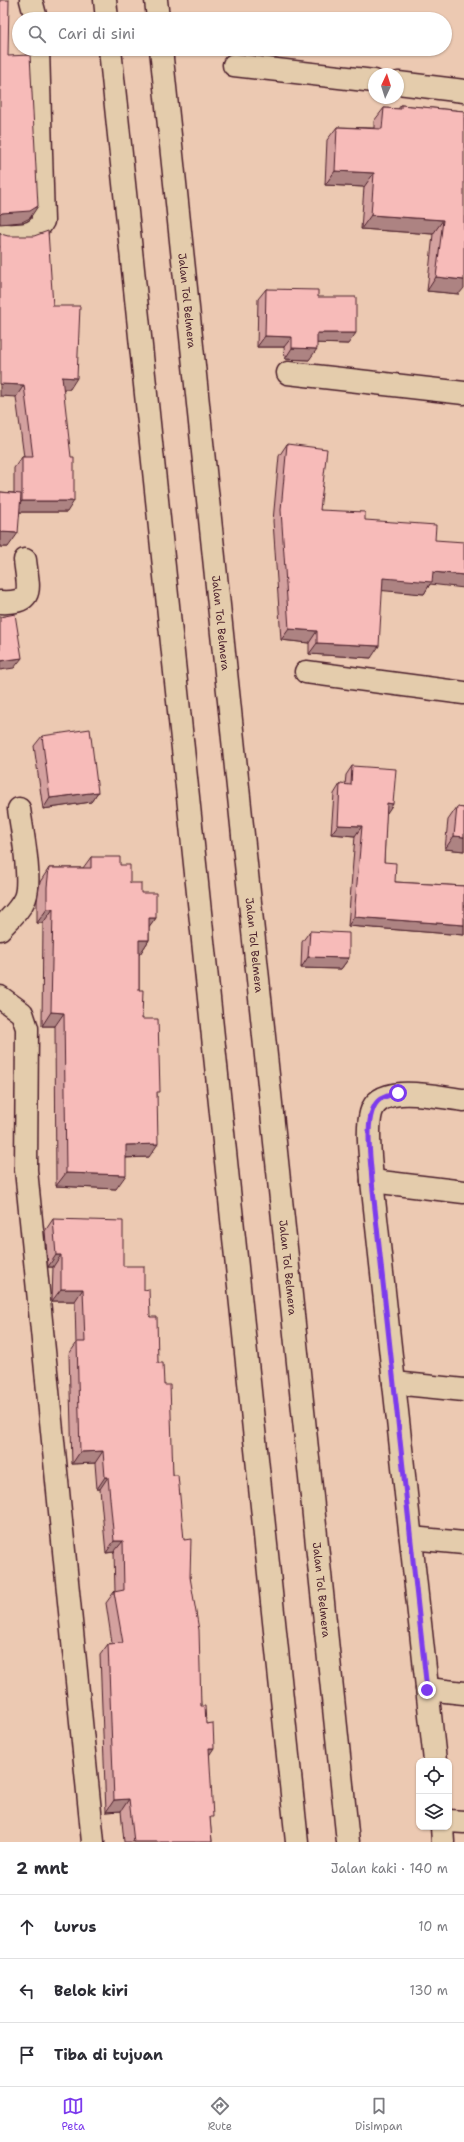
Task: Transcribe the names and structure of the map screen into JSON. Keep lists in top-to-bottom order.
{
  "streets": {
    "main road": ["Jalan Tol Belmera"]
  },
  "north": "top",
  "page": {
    "search": "Cari di sini",
    "heading": ["2 mnt", "Jalan kaki · 140 m"],
    "list": [
      ["Lurus", "10 m"],
      ["Belok kiri", "130 m"],
      "Tiba di tujuan"
    ],
    "nav": ["Peta", "Rute", "Disimpan"]
  }
}
